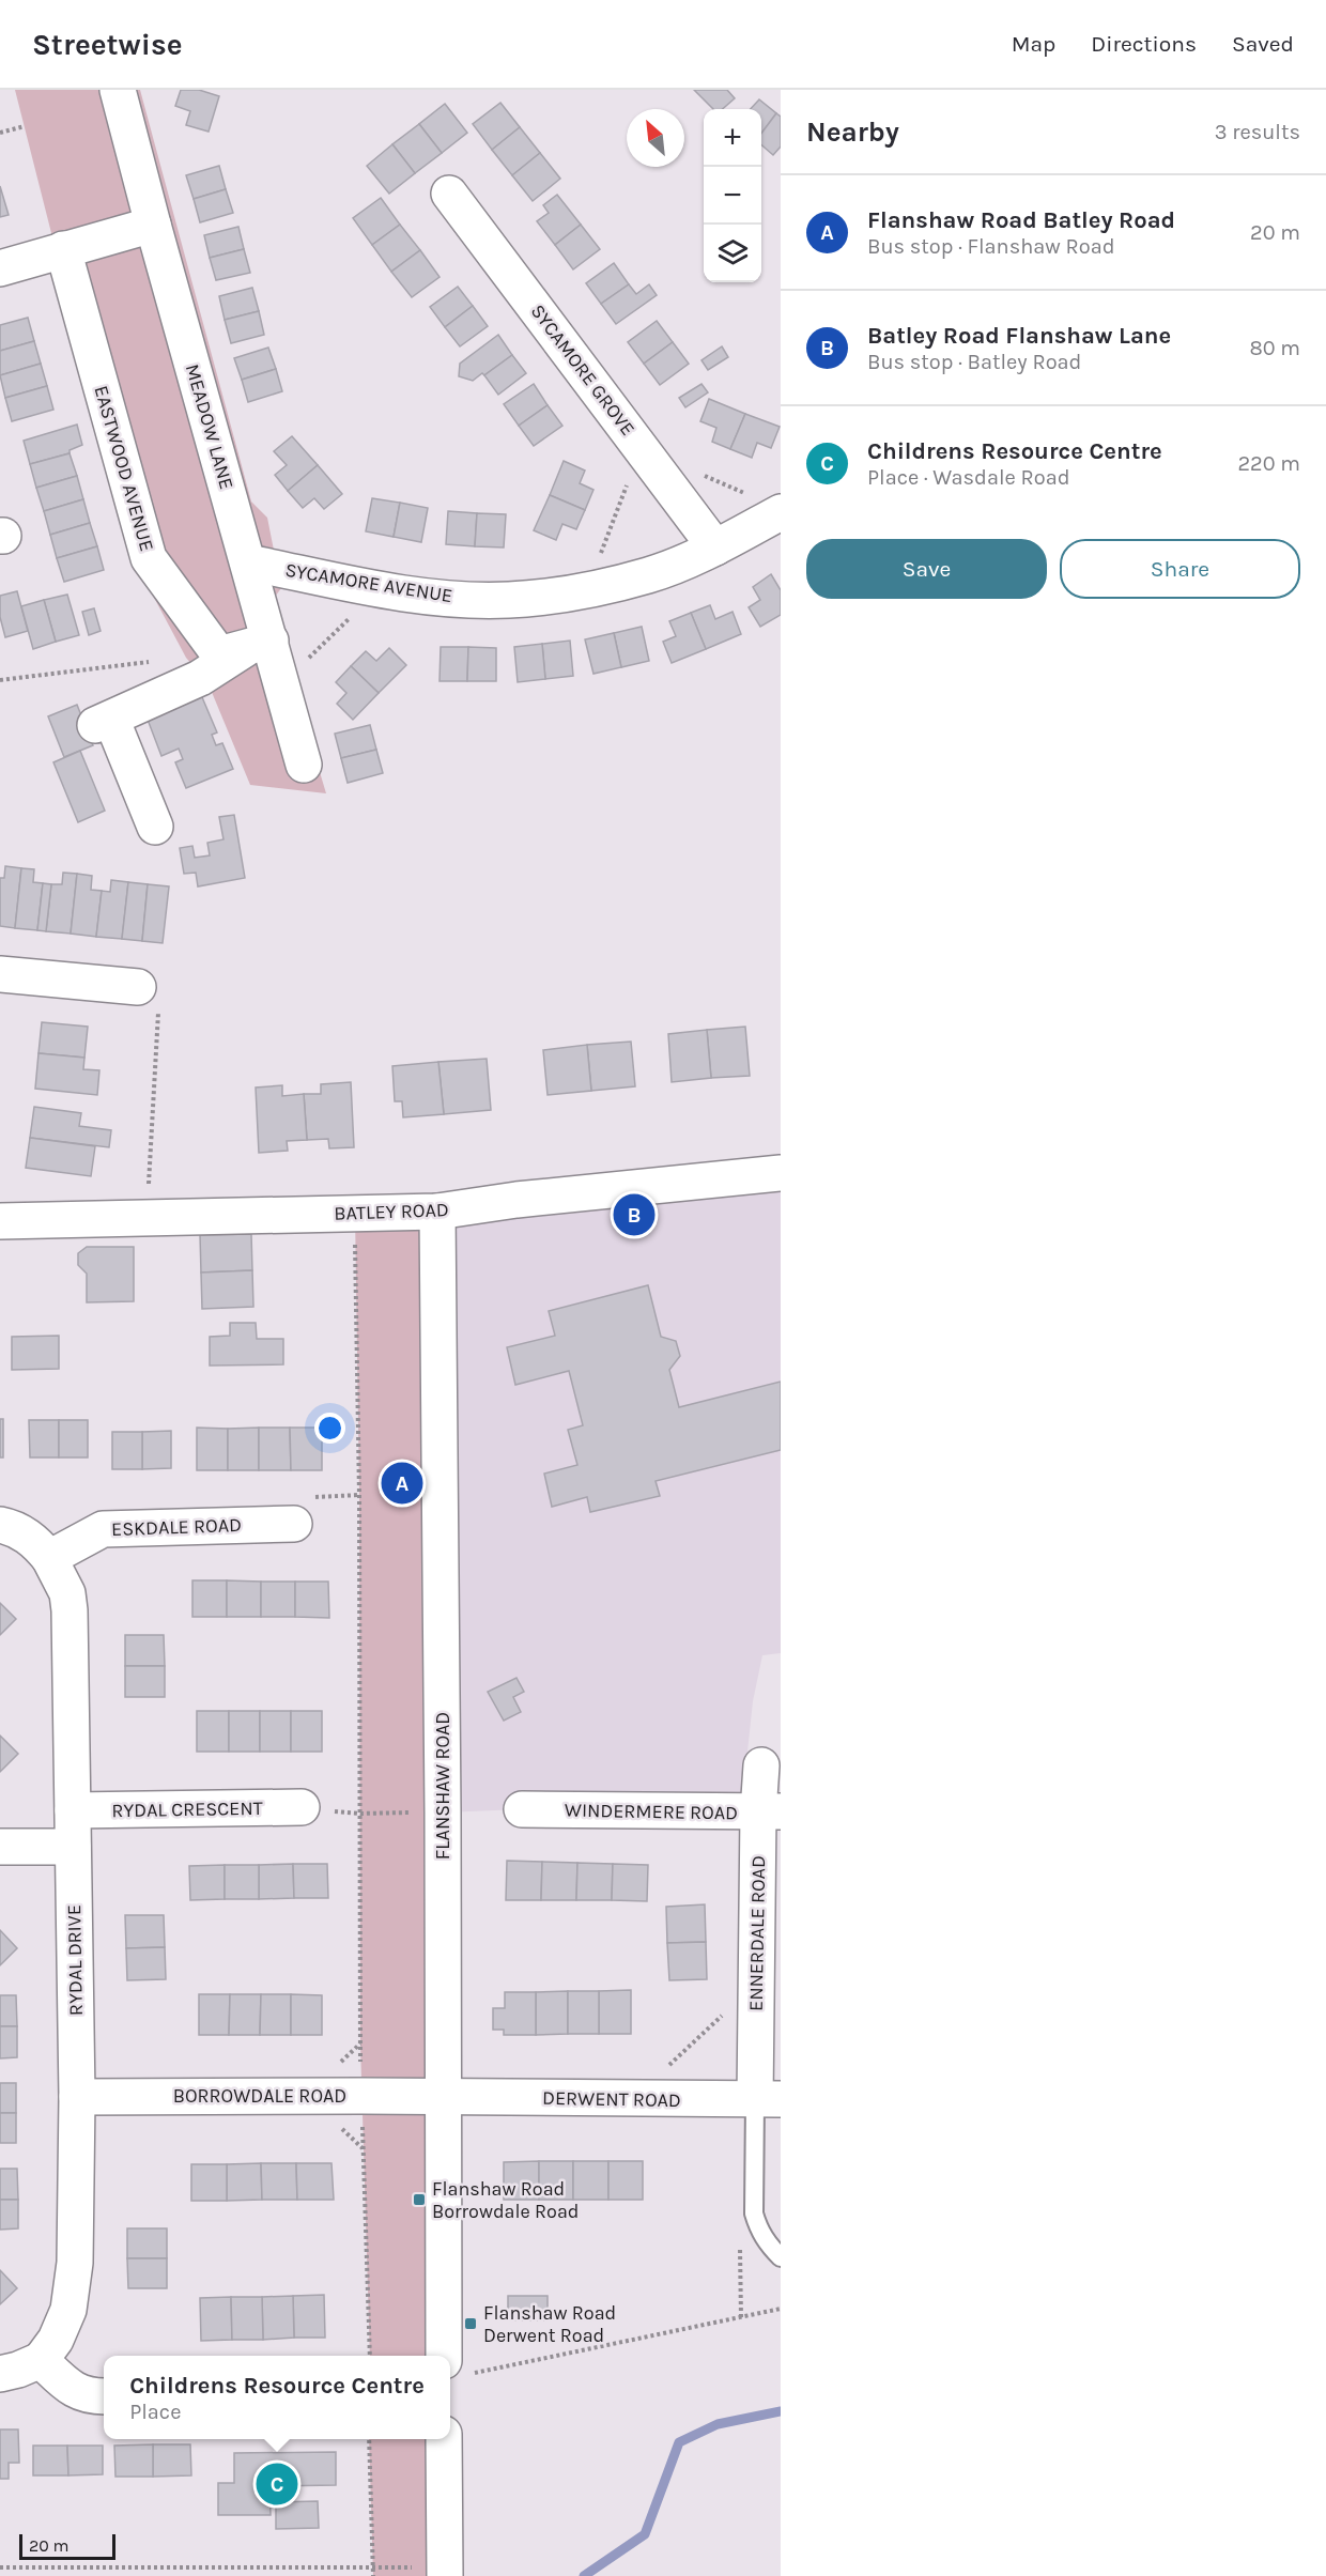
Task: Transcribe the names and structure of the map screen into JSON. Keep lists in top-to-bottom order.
{
  "streets": {
    "street": [
      "SYCAMORE GROVE",
      "MEADOW LANE",
      "EASTWOOD AVENUE",
      "SYCAMORE AVENUE",
      "BATLEY ROAD",
      "ESKDALE ROAD",
      "FLANSHAW ROAD",
      "RYDAL CRESCENT",
      "WINDERMERE ROAD",
      "ENNERDALE ROAD",
      "RYDAL DRIVE",
      "BORROWDALE ROAD",
      "DERWENT ROAD"
    ]
  },
  "crossings": [
    ["SYCAMORE GROVE", "SYCAMORE AVENUE"],
    ["MEADOW LANE", "EASTWOOD AVENUE"],
    ["MEADOW LANE", "SYCAMORE AVENUE"],
    ["BATLEY ROAD", "FLANSHAW ROAD"],
    ["ESKDALE ROAD", "RYDAL DRIVE"],
    ["FLANSHAW ROAD", "BORROWDALE ROAD"],
    ["FLANSHAW ROAD", "DERWENT ROAD"],
    ["RYDAL CRESCENT", "RYDAL DRIVE"],
    ["WINDERMERE ROAD", "ENNERDALE ROAD"],
    ["ENNERDALE ROAD", "DERWENT ROAD"],
    ["RYDAL DRIVE", "BORROWDALE ROAD"],
    ["BORROWDALE ROAD", "DERWENT ROAD"]
  ],
  "places": {
    "transit": ["Flanshaw Road Borrowdale Road", "Flanshaw Road Derwent Road"]
  },
  "scale_bar": "20 m",
  "north": "top left",
  "page": {
    "header": "Streetwise",
    "nav": ["Map", "Directions", "Saved"],
    "heading": ["Nearby", "3 results"],
    "map_buttons": ["+", "−"],
    "list": [
      {
        "mark": "A",
        "name": "Flanshaw Road Batley Road",
        "note": "Bus stop · Flanshaw Road",
        "value": "20 m"
      },
      {
        "mark": "B",
        "name": "Batley Road Flanshaw Lane",
        "note": "Bus stop · Batley Road",
        "value": "80 m"
      },
      {
        "mark": "C",
        "name": "Childrens Resource Centre",
        "note": "Place · Wasdale Road",
        "value": "220 m"
      }
    ],
    "buttons": ["Save", "Share"],
    "pins": ["B", "A", "C"],
    "popup": ["Childrens Resource Centre", "Place"],
    "scale": "20 m"
  }
}
